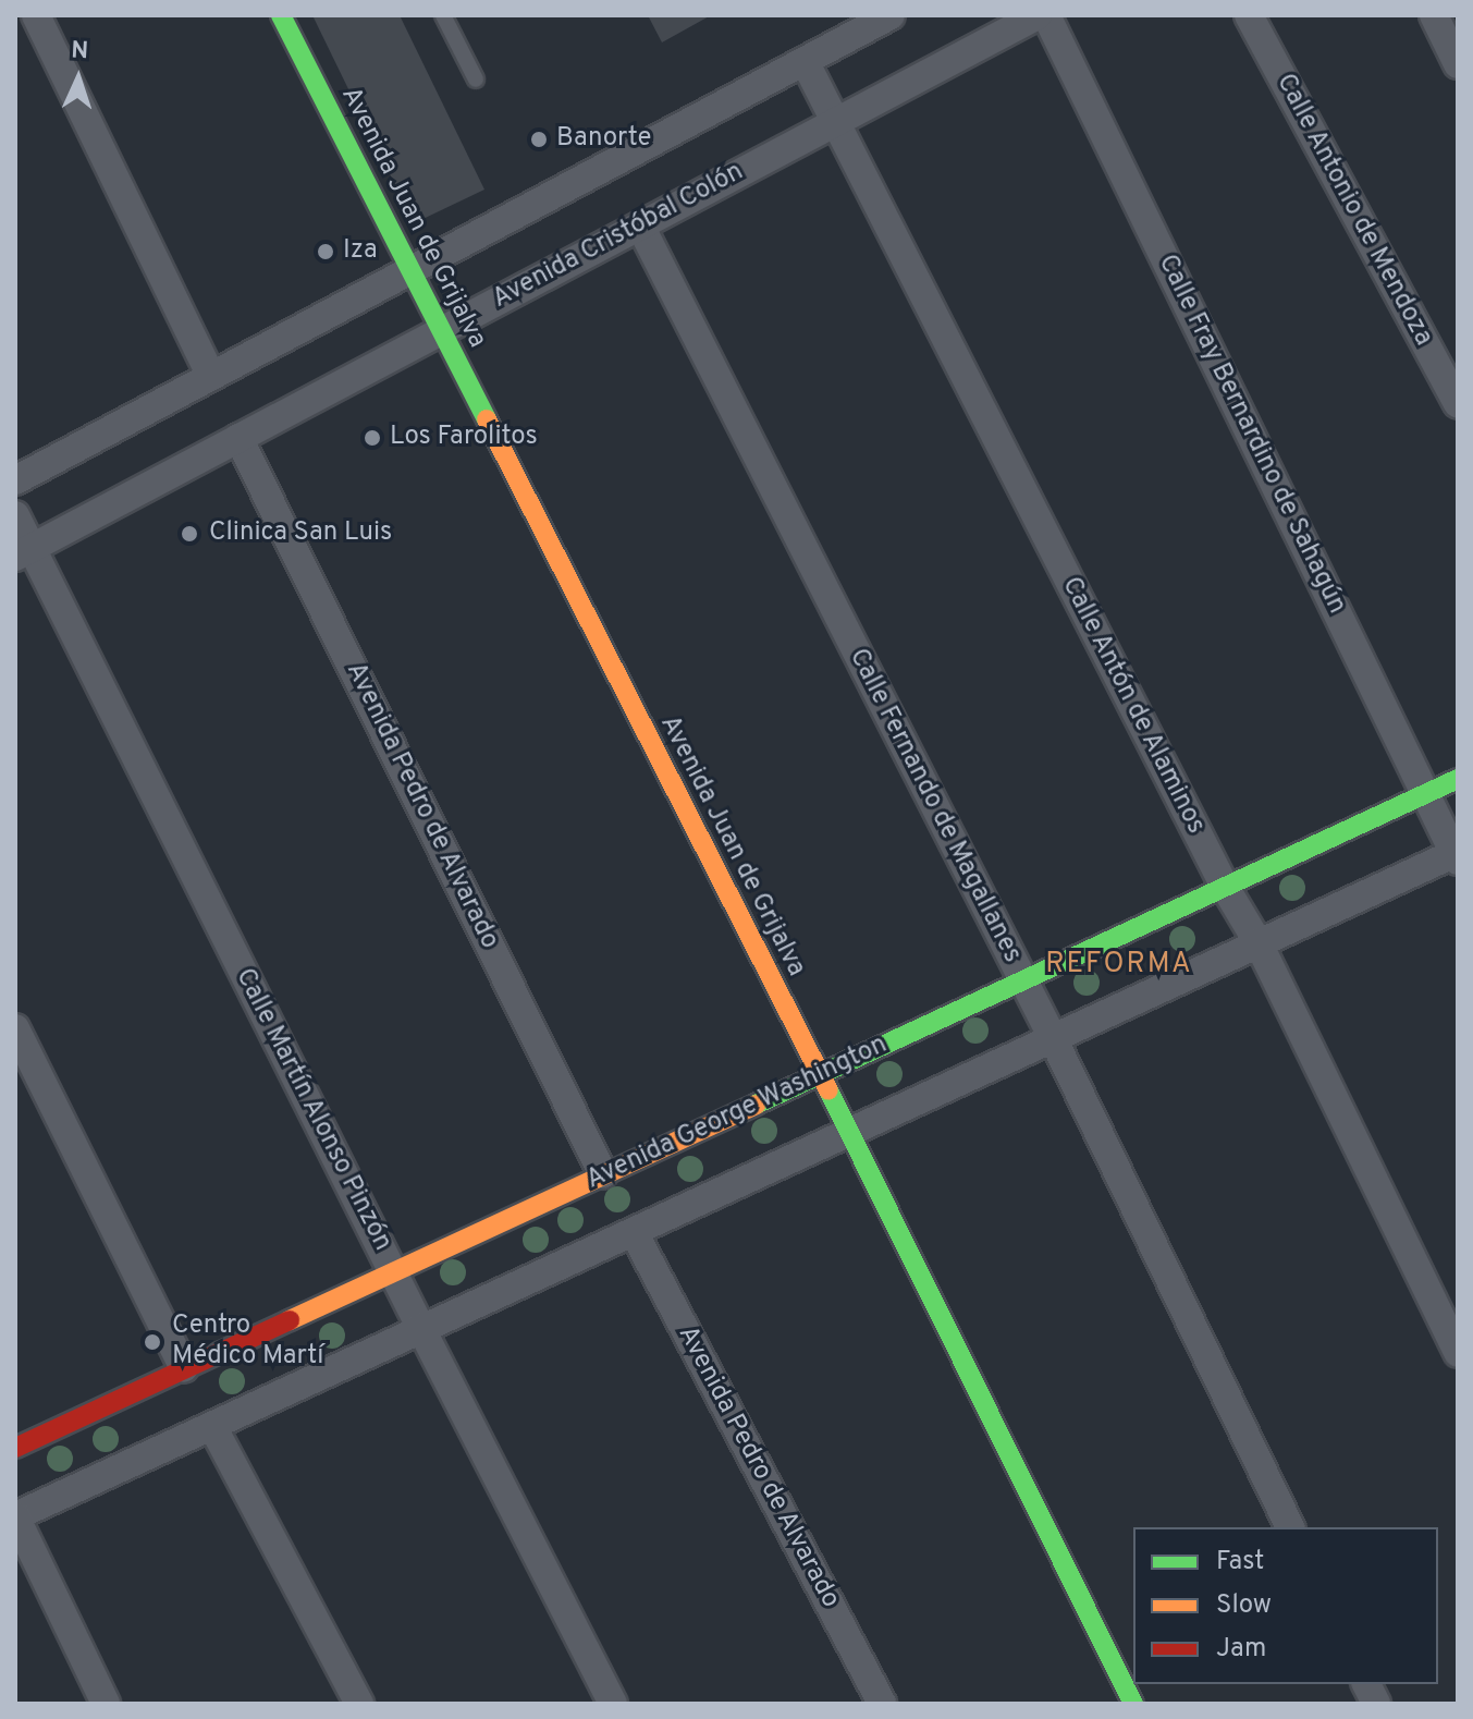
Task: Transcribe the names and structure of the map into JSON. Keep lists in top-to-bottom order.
{
  "streets": {
    "street": [
      "Calle Antonio de Mendoza",
      "Avenida Juan de Grijalva",
      "Avenida Cristóbal Colón",
      "Calle Fray Bernardino de Sahagún",
      "Calle Antón de Alaminos",
      "Avenida Pedro de Alvarado",
      "Calle Fernando de Magallanes",
      "Calle Martín Alonso Pinzón",
      "Avenida George Washington"
    ]
  },
  "crossings": [
    ["Avenida Juan de Grijalva", "Avenida Cristóbal Colón"],
    ["Avenida Juan de Grijalva", "Avenida George Washington"],
    ["Avenida Cristóbal Colón", "Calle Antón de Alaminos"],
    ["Avenida Cristóbal Colón", "Avenida Pedro de Alvarado"],
    ["Avenida Cristóbal Colón", "Calle Fernando de Magallanes"],
    ["Avenida Cristóbal Colón", "Calle Martín Alonso Pinzón"],
    ["Calle Fray Bernardino de Sahagún", "Avenida George Washington"],
    ["Calle Antón de Alaminos", "Avenida George Washington"],
    ["Avenida Pedro de Alvarado", "Avenida George Washington"],
    ["Calle Fernando de Magallanes", "Avenida George Washington"],
    ["Calle Martín Alonso Pinzón", "Avenida George Washington"]
  ],
  "districts": ["REFORMA"],
  "places": [
    "Banorte",
    "Iza",
    "Los Farolitos",
    "Clinica San Luis",
    "Centro Médico Martí"
  ],
  "legend": ["Fast", "Slow", "Jam"],
  "north": "top"
}
